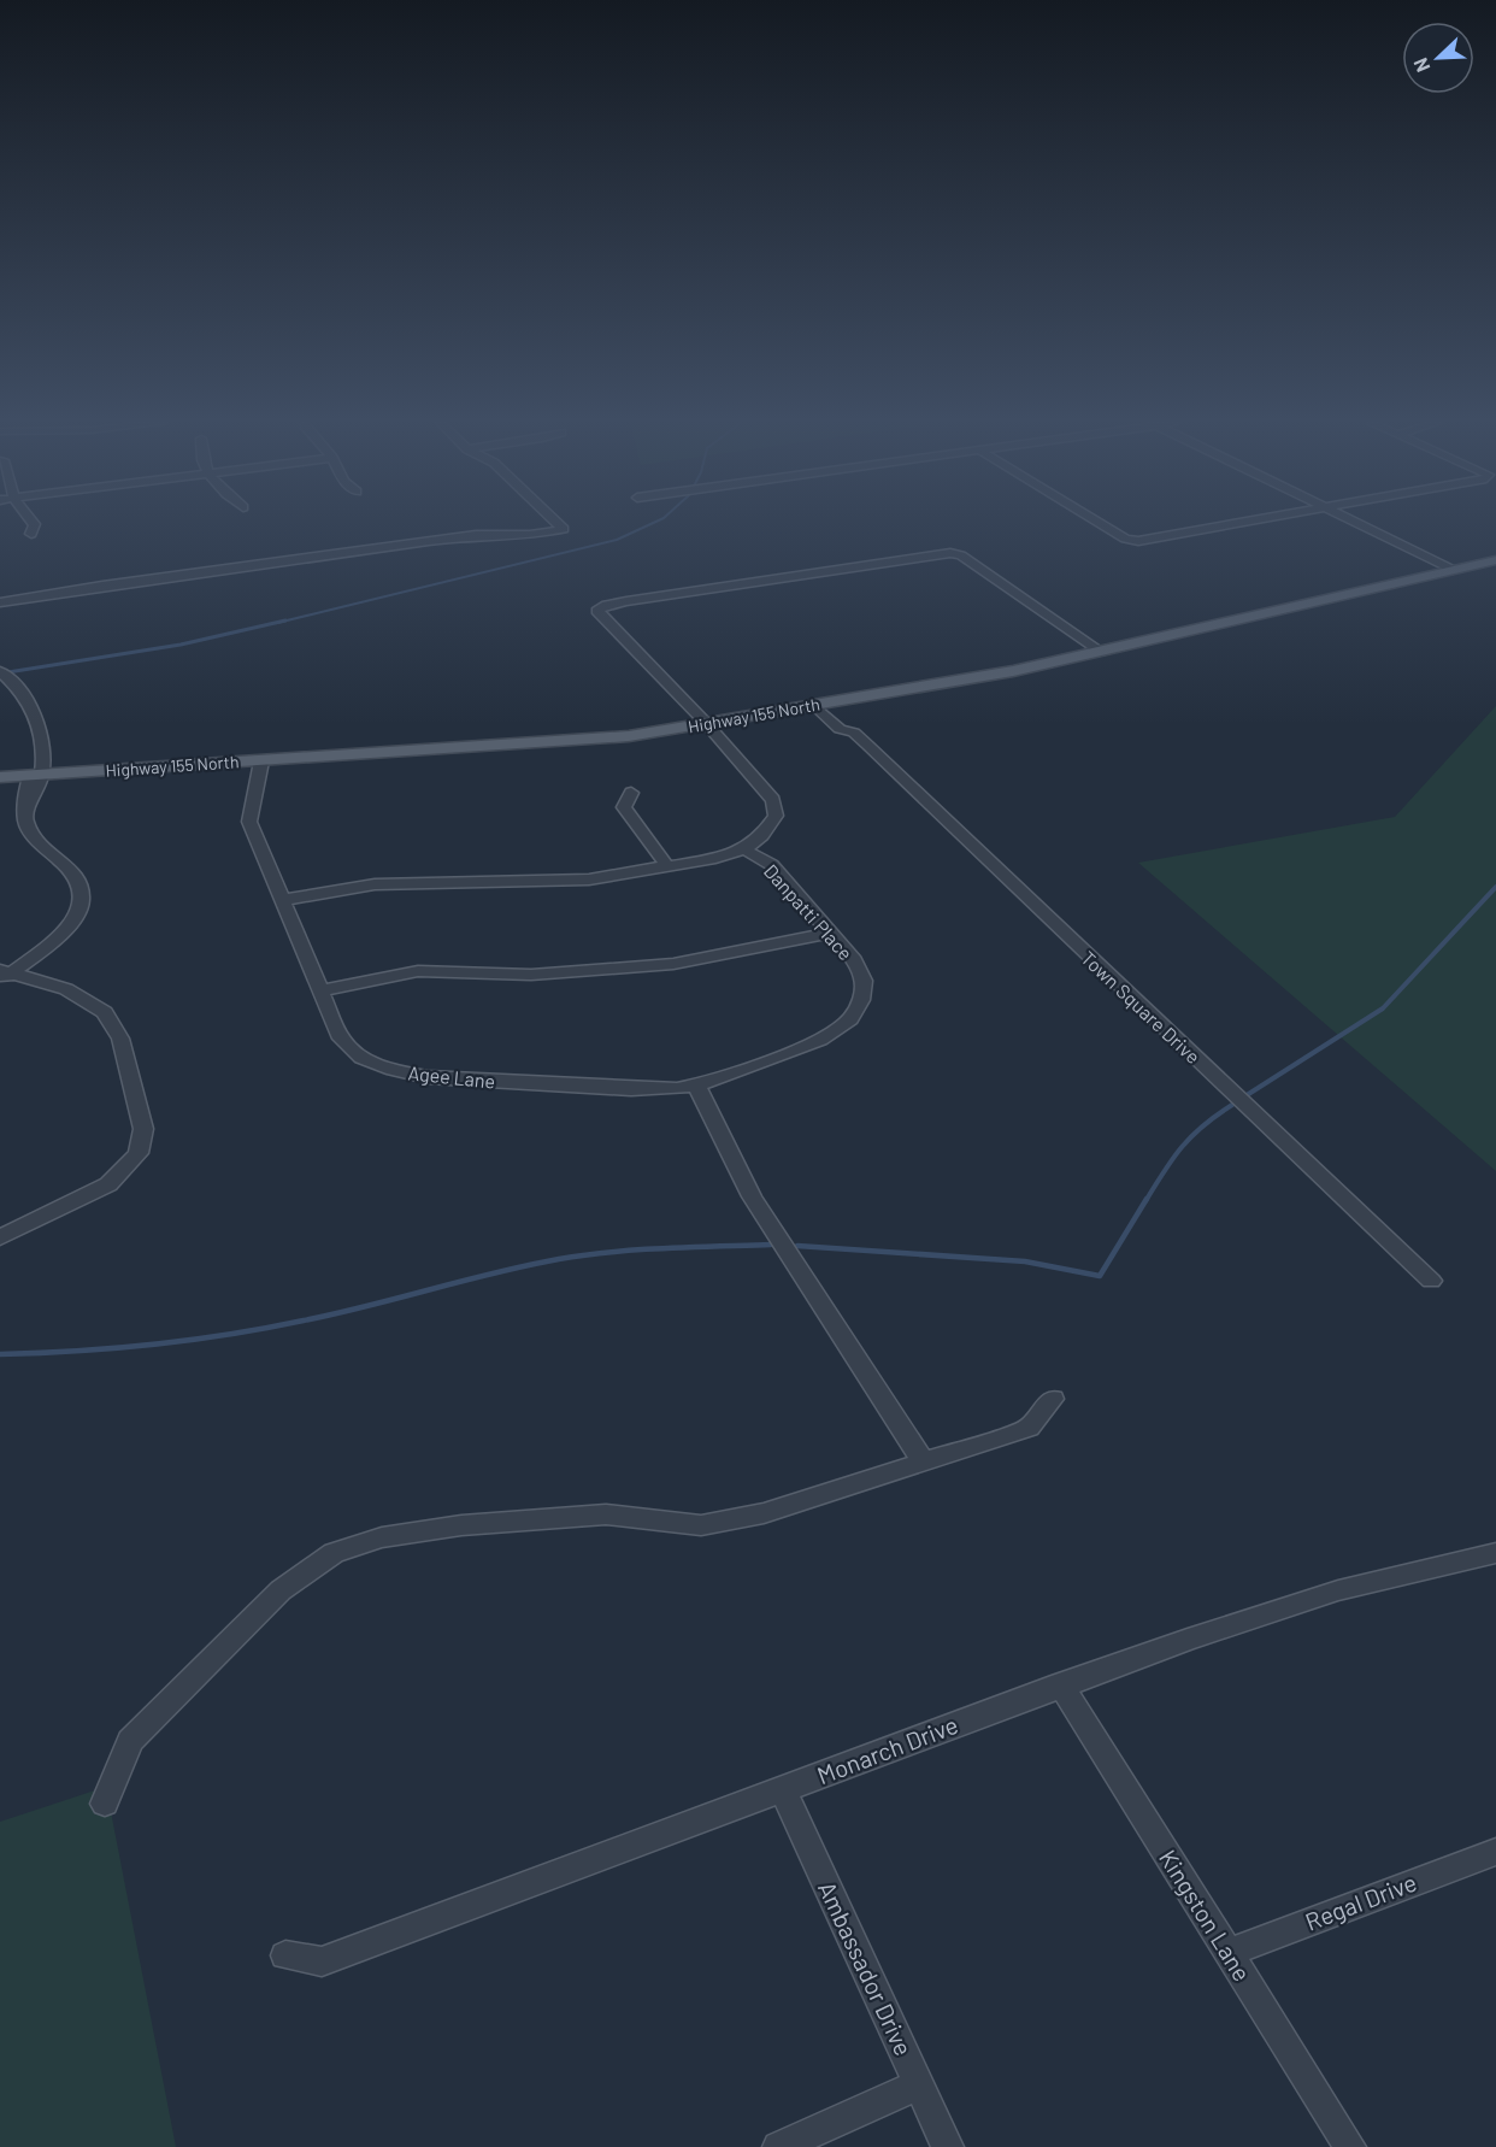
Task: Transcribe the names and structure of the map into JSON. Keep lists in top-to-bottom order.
{
  "streets": {
    "main road": ["Highway 155 North"],
    "street": [
      "Danpatti Place",
      "Town Square Drive",
      "Agee Lane",
      "Monarch Drive",
      "Regal Drive",
      "Kingston Lane",
      "Ambassador Drive"
    ]
  },
  "crossings": [
    ["Highway 155 North", "Danpatti Place"],
    ["Highway 155 North", "Town Square Drive"],
    ["Highway 155 North", "Agee Lane"],
    ["Danpatti Place", "Agee Lane"],
    ["Monarch Drive", "Kingston Lane"],
    ["Monarch Drive", "Ambassador Drive"],
    ["Regal Drive", "Kingston Lane"]
  ],
  "north": "bottom left"
}
